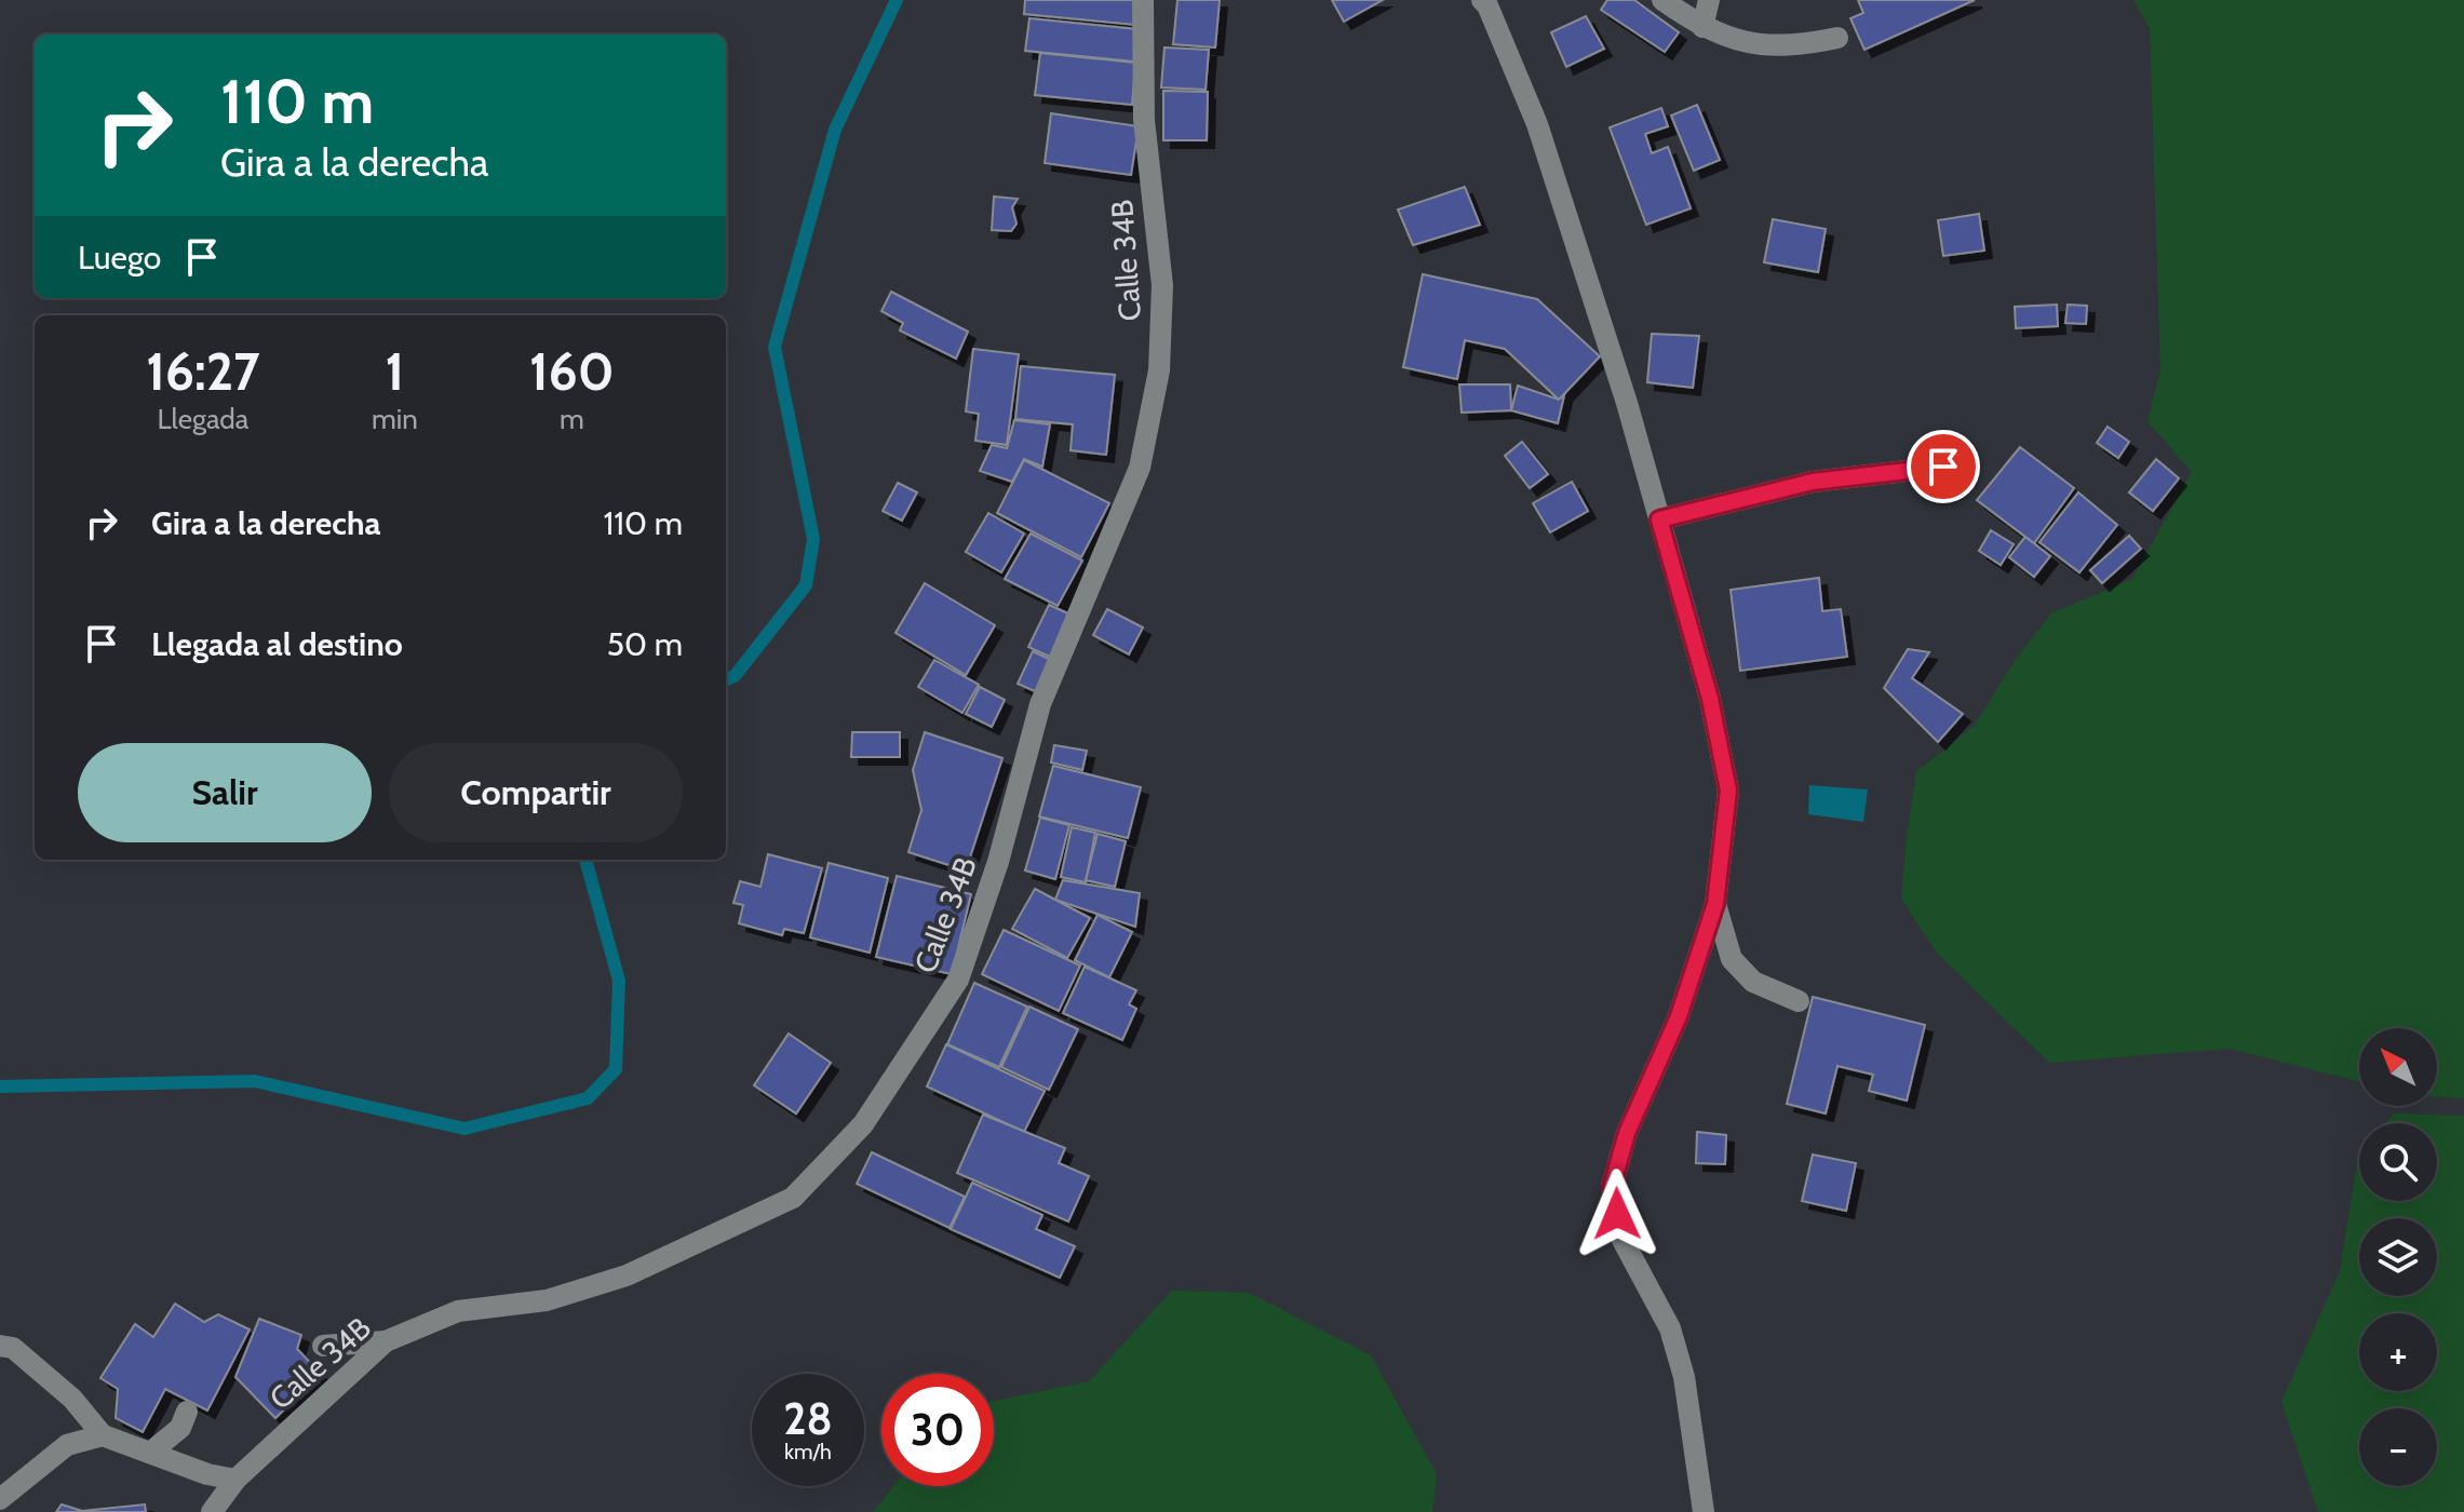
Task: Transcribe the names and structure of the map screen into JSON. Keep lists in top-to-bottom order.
{
  "streets": {
    "street": ["Calle 34B"]
  },
  "north": "top left",
  "page": {
    "turn": ["110 m", "Gira a la derecha"],
    "then": "Luego",
    "eta": [
      "16:27",
      "Llegada",
      "1",
      "min",
      "160",
      "m"
    ],
    "list": [
      {
        "name": "Gira a la derecha",
        "value": "110 m"
      },
      {
        "name": "Llegada al destino",
        "value": "50 m"
      }
    ],
    "buttons": ["Salir", "Compartir"],
    "map_buttons": ["+", "−"],
    "speed": "28 km/h",
    "limit": "30"
  }
}
